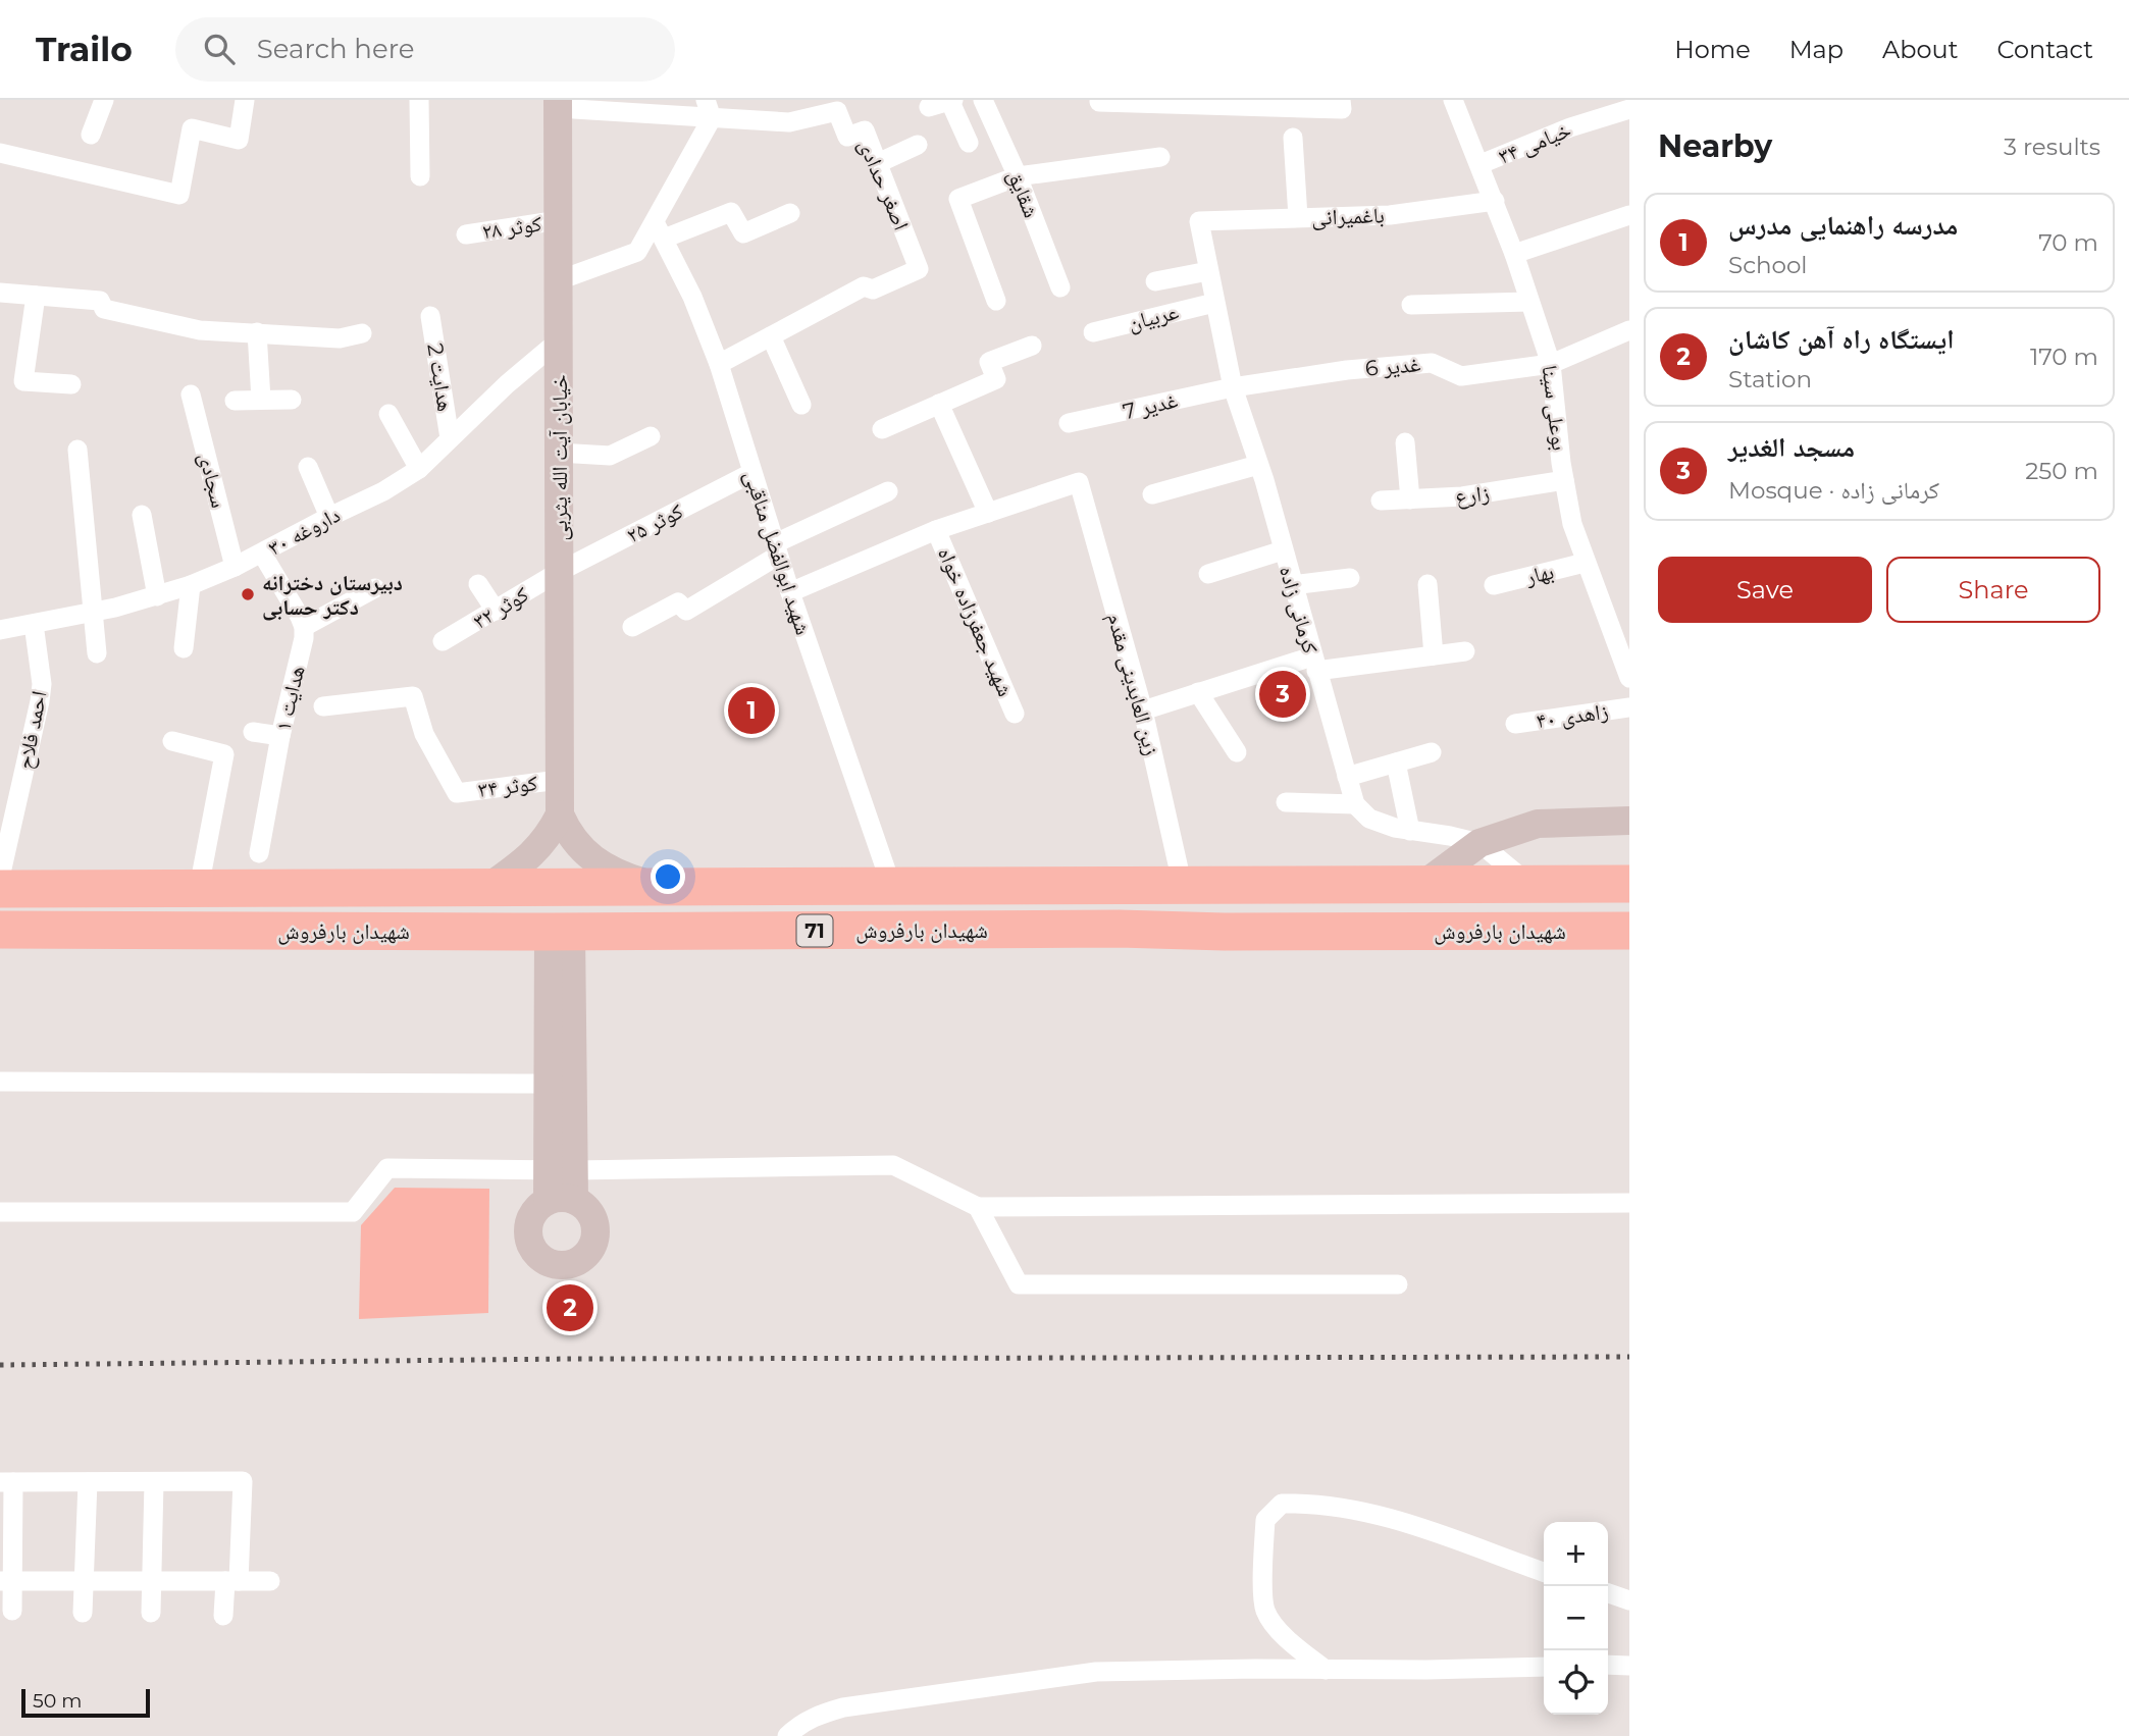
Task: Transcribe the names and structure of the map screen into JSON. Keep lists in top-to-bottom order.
{
  "streets": {
    "highway": ["شهیدان بارفروش", "71"],
    "main road": ["خیابان آیت الله یثربی"],
    "street": [
      "خیامی ۳۴",
      "اصغر حدادی",
      "شقایق",
      "باغمیرانی",
      "کوثر ۲۸",
      "عربیان",
      "غدیر 6",
      "هدایت 2",
      "غدیر 7",
      "بوعلی سینا",
      "سجادی",
      "زارع",
      "کوثر ۲۵",
      "داروغه ۳۰",
      "شهید ابوالفضل مناقبی",
      "بهار",
      "کوثر ۳۲",
      "کرمانی زاده",
      "شهید جعفرزاده خواه",
      "زین العابدینی مقدم",
      "هدایت ۱",
      "زاهدی ۴۰",
      "احمد فلاح",
      "کوثر ۳۴"
    ]
  },
  "crossings": [
    ["خیامی ۳۴", "بوعلی سینا"],
    ["باغمیرانی", "بوعلی سینا"],
    ["باغمیرانی", "کرمانی زاده"],
    ["کوثر ۲۸", "خیابان آیت الله یثربی"],
    ["عربیان", "کرمانی زاده"],
    ["غدیر 6", "غدیر 7"],
    ["غدیر 6", "بوعلی سینا"],
    ["غدیر 6", "کرمانی زاده"],
    ["هدایت 2", "داروغه ۳۰"],
    ["غدیر 7", "کرمانی زاده"],
    ["بوعلی سینا", "زارع"],
    ["بوعلی سینا", "بهار"],
    ["خیابان آیت الله یثربی", "کوثر ۲۵"],
    ["خیابان آیت الله یثربی", "داروغه ۳۰"],
    ["خیابان آیت الله یثربی", "کوثر ۳۲"],
    ["خیابان آیت الله یثربی", "کوثر ۳۴"],
    ["سجادی", "داروغه ۳۰"],
    ["کوثر ۲۵", "شهید ابوالفضل مناقبی"],
    ["کوثر ۲۵", "کوثر ۳۲"],
    ["داروغه ۳۰", "احمد فلاح"],
    ["شهید ابوالفضل مناقبی", "شهیدان بارفروش"],
    ["زین العابدینی مقدم", "شهیدان بارفروش"]
  ],
  "places": ["دبیرستان دخترانه دکتر حسابی"],
  "scale_bar": "50 m",
  "page": {
    "header": "Trailo",
    "search": "Search here",
    "nav": [
      "Home",
      "Map",
      "About",
      "Contact"
    ],
    "heading": ["Nearby", "3 results"],
    "list": [
      {
        "mark": "1",
        "name": "مدرسه راهنمایی مدرس",
        "note": "School",
        "value": "70 m"
      },
      {
        "mark": "2",
        "name": "ایستگاه راه آهن کاشان",
        "note": "Station",
        "value": "170 m"
      },
      {
        "mark": "3",
        "name": "مسجد الغدیر",
        "note": "Mosque · کرمانی زاده",
        "value": "250 m"
      }
    ],
    "buttons": ["Save", "Share"],
    "pins": ["3", "1", "2"],
    "map_buttons": ["+", "−"],
    "scale": "50 m"
  }
}
